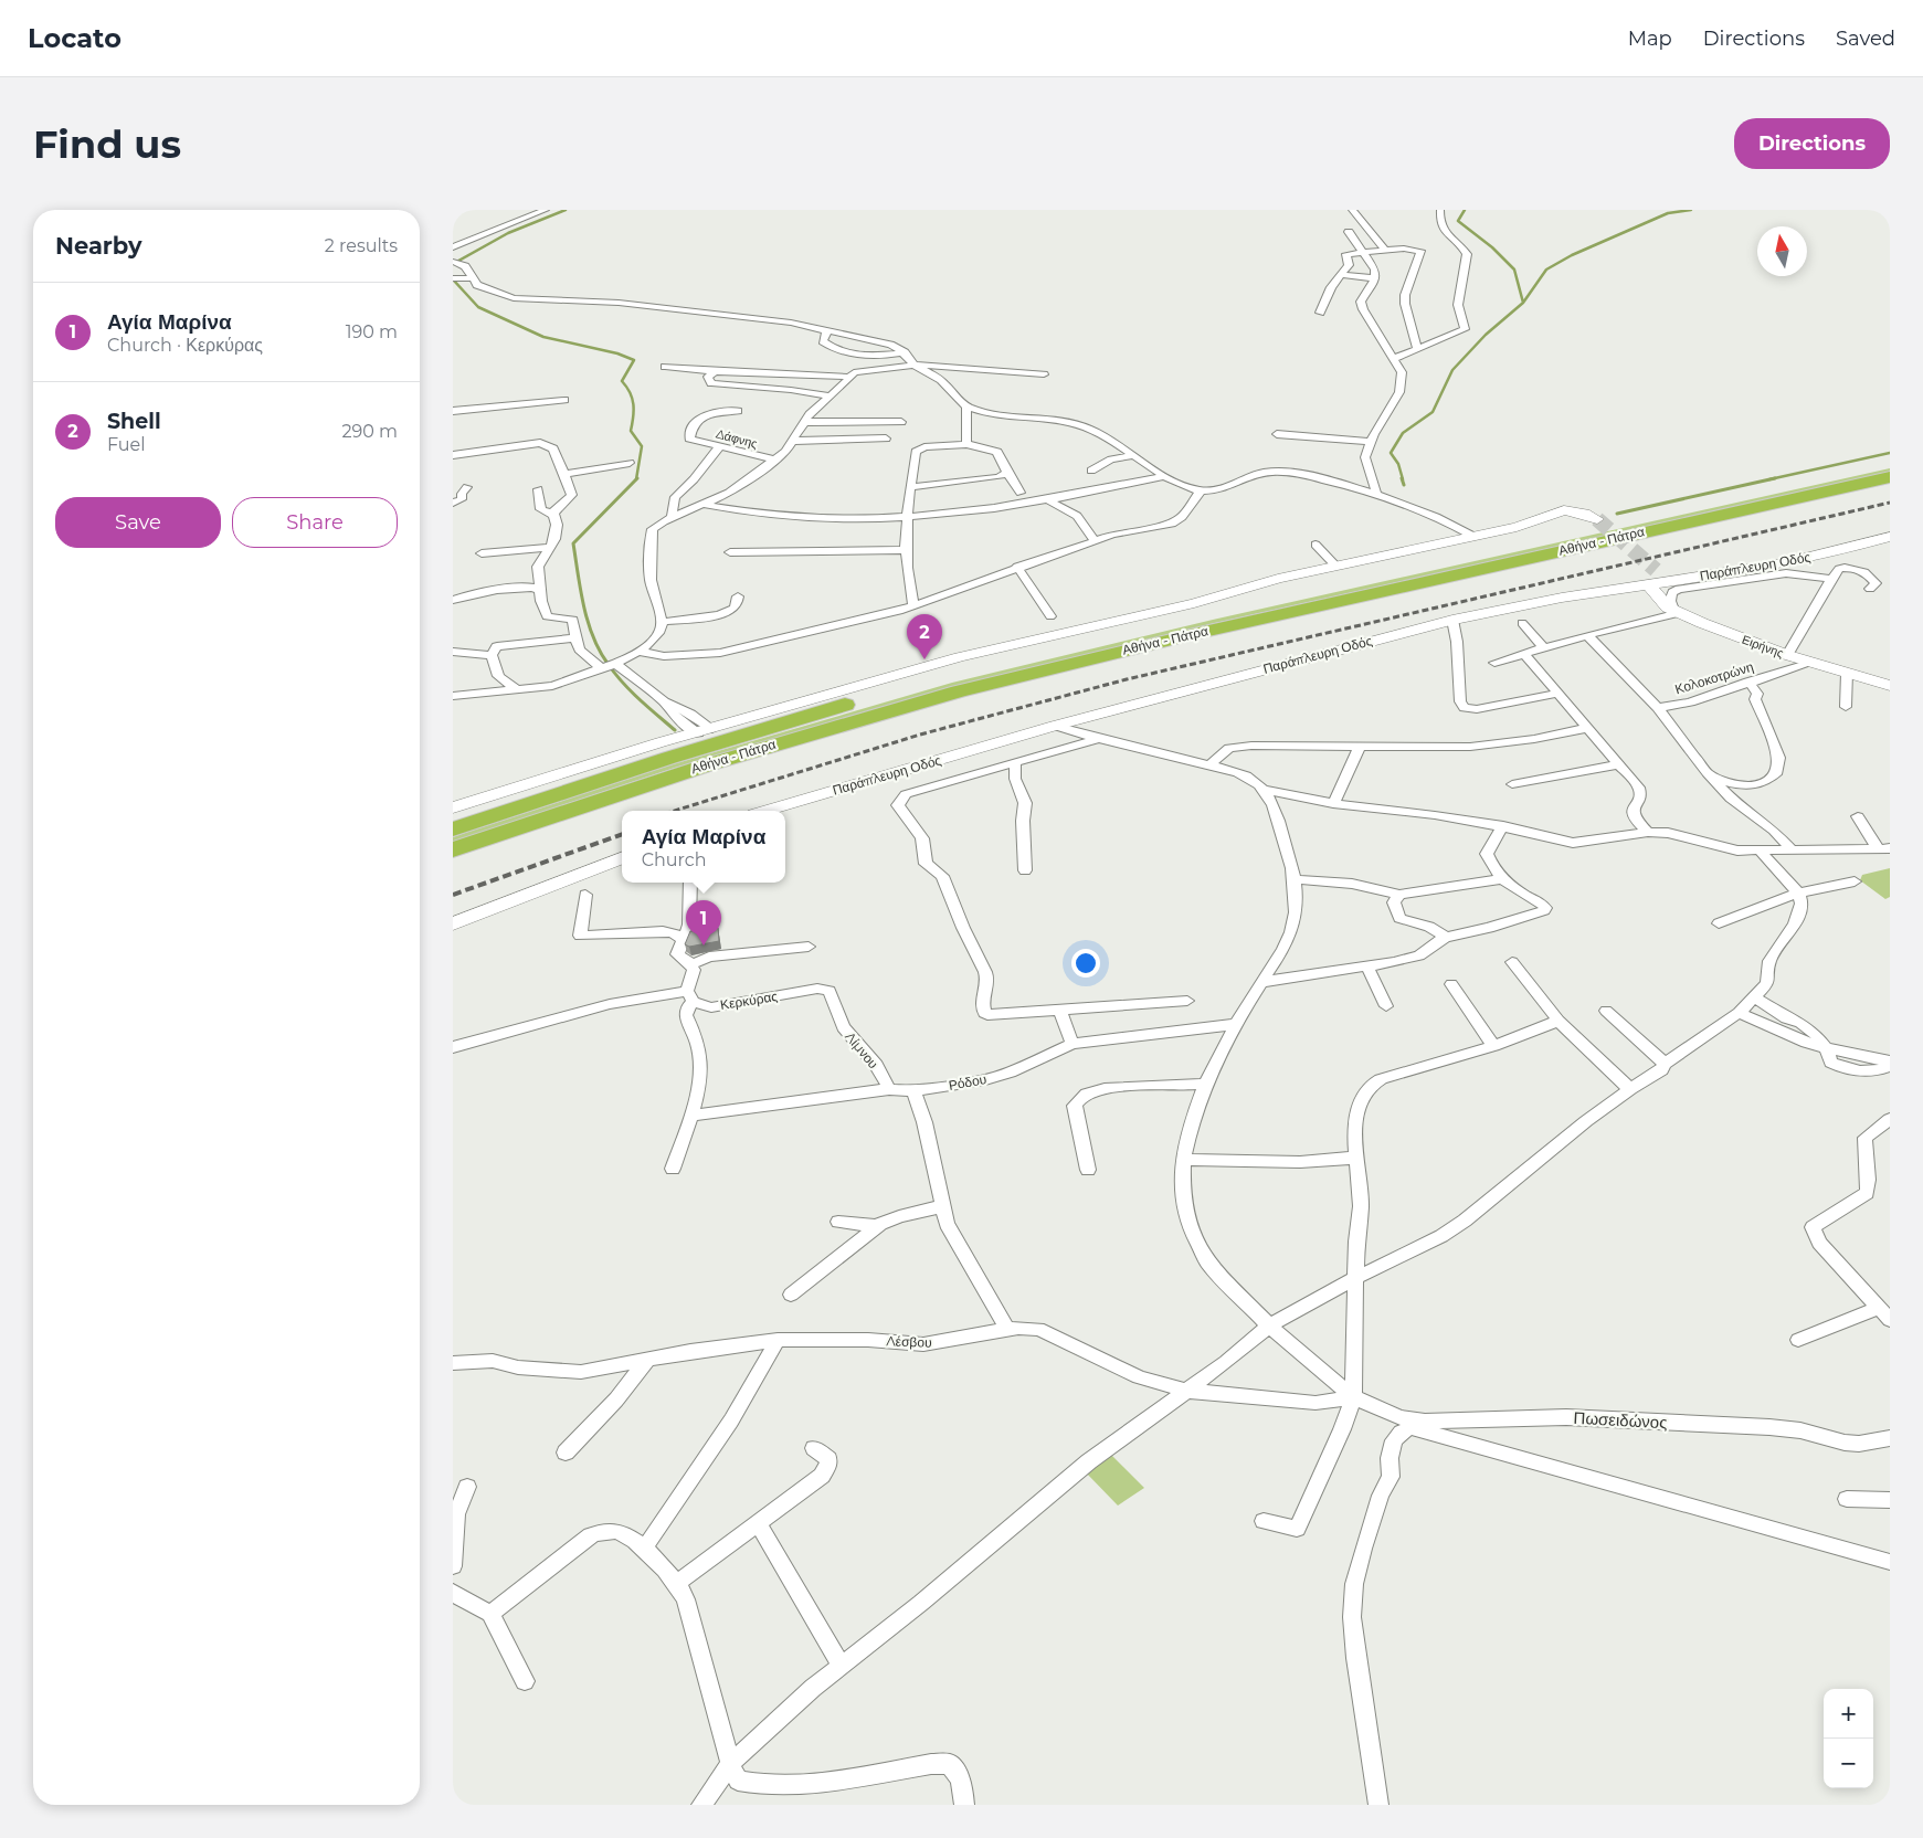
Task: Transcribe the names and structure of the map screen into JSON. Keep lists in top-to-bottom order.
{
  "streets": {
    "highway": ["Αθήνα - Πάτρα"],
    "street": [
      "Δάφνης",
      "Παράπλευρη Οδός",
      "Ειρήνης",
      "Κολοκοτρώνη",
      "Κερκύρας",
      "Λίμνου",
      "Ρόδου",
      "Λέσβου",
      "Πωσειδώνος"
    ]
  },
  "crossings": [
    ["Παράπλευρη Οδός", "Ειρήνης"],
    ["Ειρήνης", "Κολοκοτρώνη"],
    ["Κερκύρας", "Λίμνου"],
    ["Λίμνου", "Ρόδου"],
    ["Ρόδου", "Πωσειδώνος"],
    ["Λέσβου", "Πωσειδώνος"]
  ],
  "north": "top",
  "page": {
    "header": "Locato",
    "nav": ["Map", "Directions", "Saved"],
    "buttons": [
      "Directions",
      ["Save", "Share"]
    ],
    "title": "Find us",
    "heading": ["Nearby", "2 results"],
    "list": [
      {
        "mark": "1",
        "name": "Αγία Μαρίνα",
        "note": "Church · Κερκύρας",
        "value": "190 m"
      },
      {
        "mark": "2",
        "name": "Shell",
        "note": "Fuel",
        "value": "290 m"
      }
    ],
    "pins": ["2", "1"],
    "popup": ["Αγία Μαρίνα", "Church"],
    "map_buttons": ["+", "−"]
  }
}
